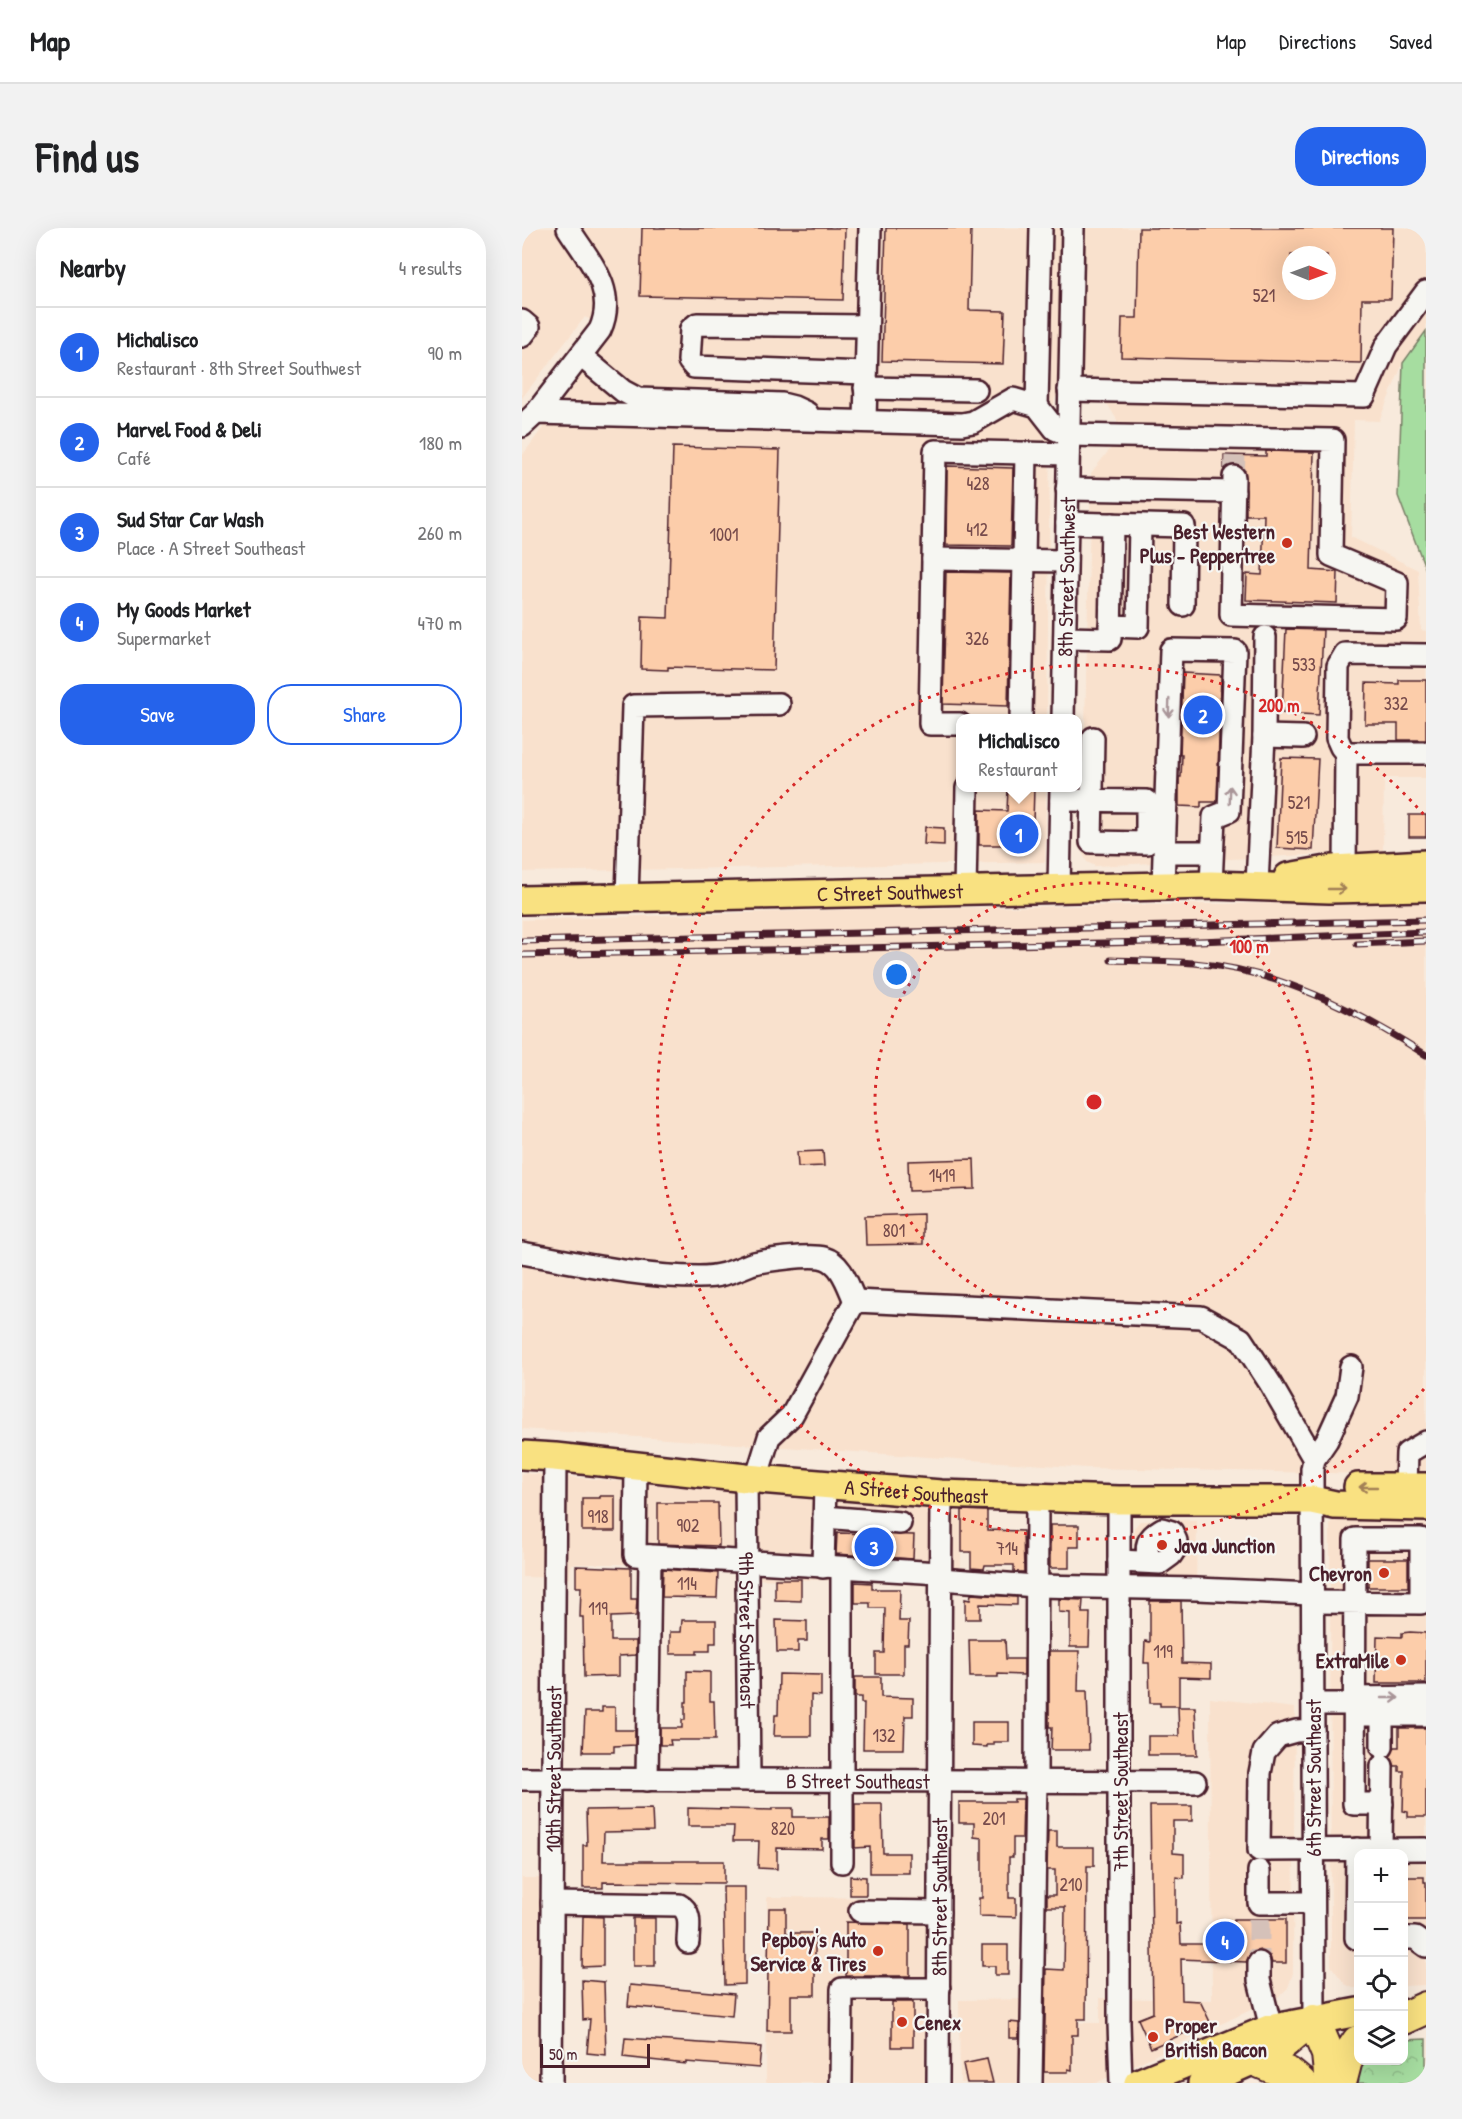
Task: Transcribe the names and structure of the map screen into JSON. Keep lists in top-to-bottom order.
{
  "streets": {
    "main road": ["C Street Southwest", "A Street Southeast"],
    "street": [
      "8th Street Southwest",
      "9th Street Southeast",
      "10th Street Southeast",
      "6th Street Southeast",
      "B Street Southeast",
      "7th Street Southeast",
      "8th Street Southeast"
    ]
  },
  "crossings": [
    ["A Street Southeast", "9th Street Southeast"],
    ["A Street Southeast", "10th Street Southeast"],
    ["A Street Southeast", "6th Street Southeast"],
    ["A Street Southeast", "7th Street Southeast"],
    ["A Street Southeast", "8th Street Southeast"],
    ["9th Street Southeast", "B Street Southeast"],
    ["10th Street Southeast", "B Street Southeast"],
    ["B Street Southeast", "7th Street Southeast"],
    ["B Street Southeast", "8th Street Southeast"]
  ],
  "places": [
    "Best Western Plus - Peppertree",
    "Java Junction",
    "Chevron",
    "ExtraMile",
    "Pepboy's Auto Service & Tires",
    "Cenex",
    "Proper British Bacon"
  ],
  "house_numbers": [
    "521",
    "428",
    "412",
    "1001",
    "326",
    "533",
    "332",
    "521",
    "515",
    "1419",
    "801",
    "918",
    "902",
    "714",
    "114",
    "119",
    "119",
    "132",
    "201",
    "820",
    "210"
  ],
  "scale_bar": "50 m",
  "north": "right",
  "page": {
    "header": "Map",
    "nav": ["Map", "Directions", "Saved"],
    "buttons": [
      "Directions",
      ["Save", "Share"]
    ],
    "title": "Find us",
    "heading": ["Nearby", "4 results"],
    "list": [
      {
        "mark": "1",
        "name": "Michalisco",
        "note": "Restaurant · 8th Street Southwest",
        "value": "90 m"
      },
      {
        "mark": "2",
        "name": "Marvel Food & Deli",
        "note": "Café",
        "value": "180 m"
      },
      {
        "mark": "3",
        "name": "Sud Star Car Wash",
        "note": "Place · A Street Southeast",
        "value": "260 m"
      },
      {
        "mark": "4",
        "name": "My Goods Market",
        "note": "Supermarket",
        "value": "470 m"
      }
    ],
    "pins": [
      "2",
      "1",
      "3",
      "4"
    ],
    "popup": ["Michalisco", "Restaurant"],
    "map_buttons": ["+", "−"],
    "scale": "50 m"
  },
  "rings": ["200 m", "100 m"]
}
